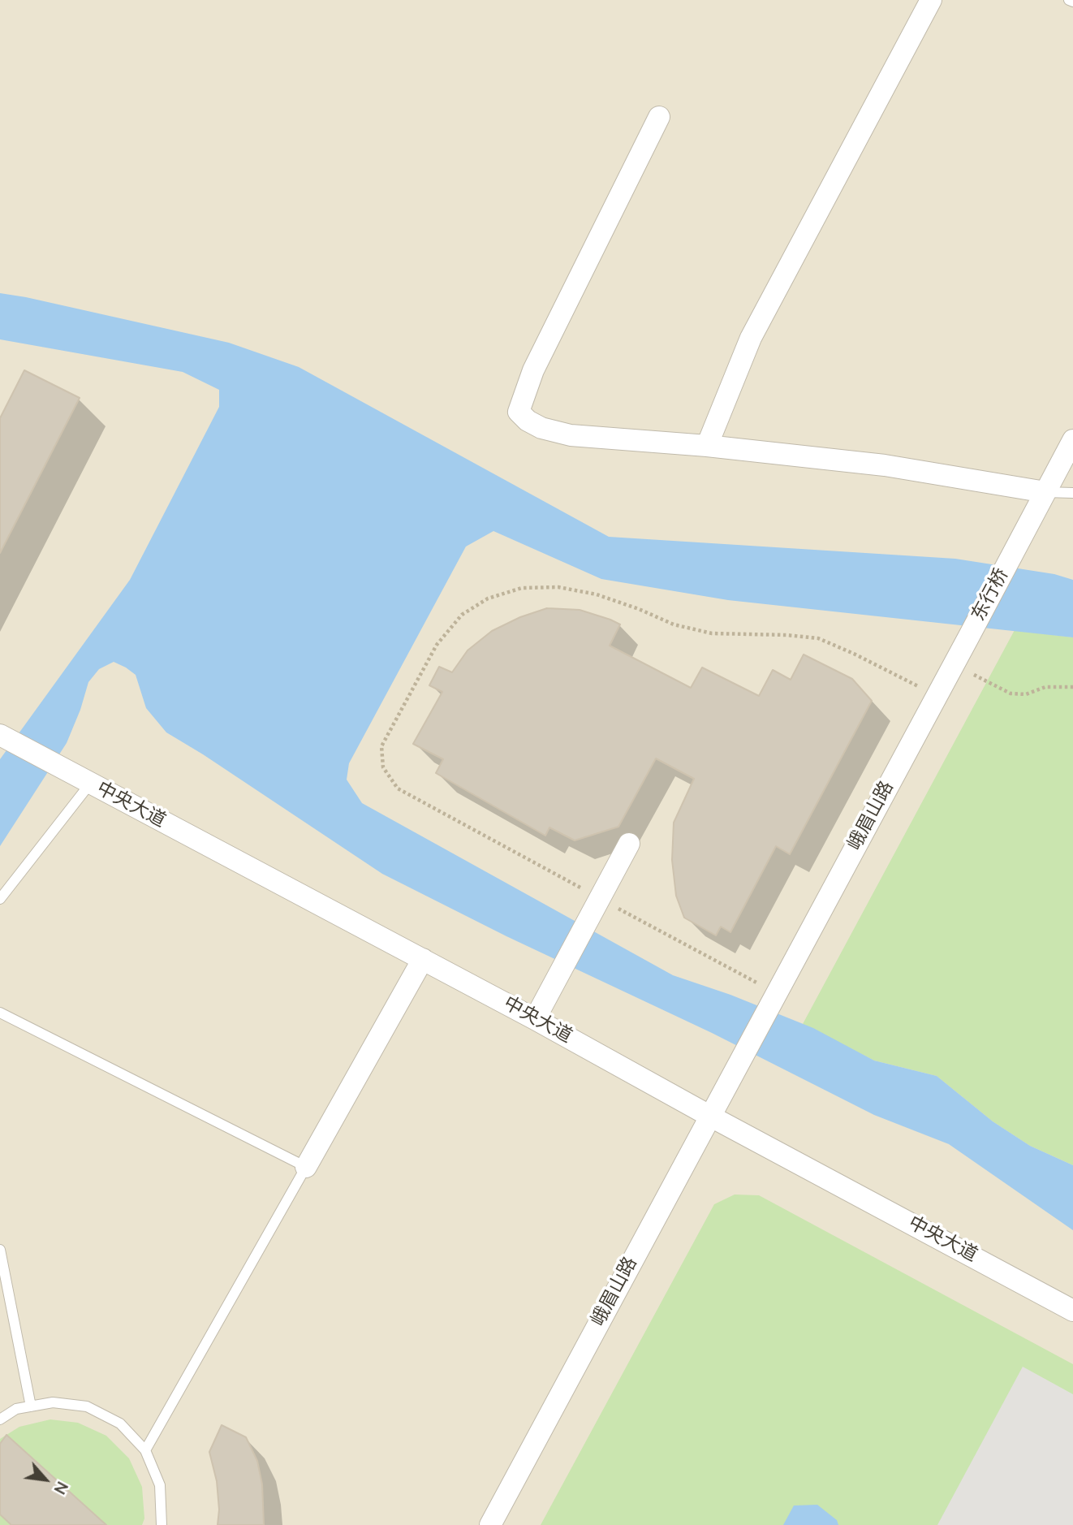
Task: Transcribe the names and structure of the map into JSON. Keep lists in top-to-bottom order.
{
  "streets": {
    "street": ["东行桥", "中央大道", "峨眉山路"]
  },
  "crossings": [
    ["东行桥", "峨眉山路"],
    ["中央大道", "峨眉山路"]
  ],
  "north": "bottom right"
}
